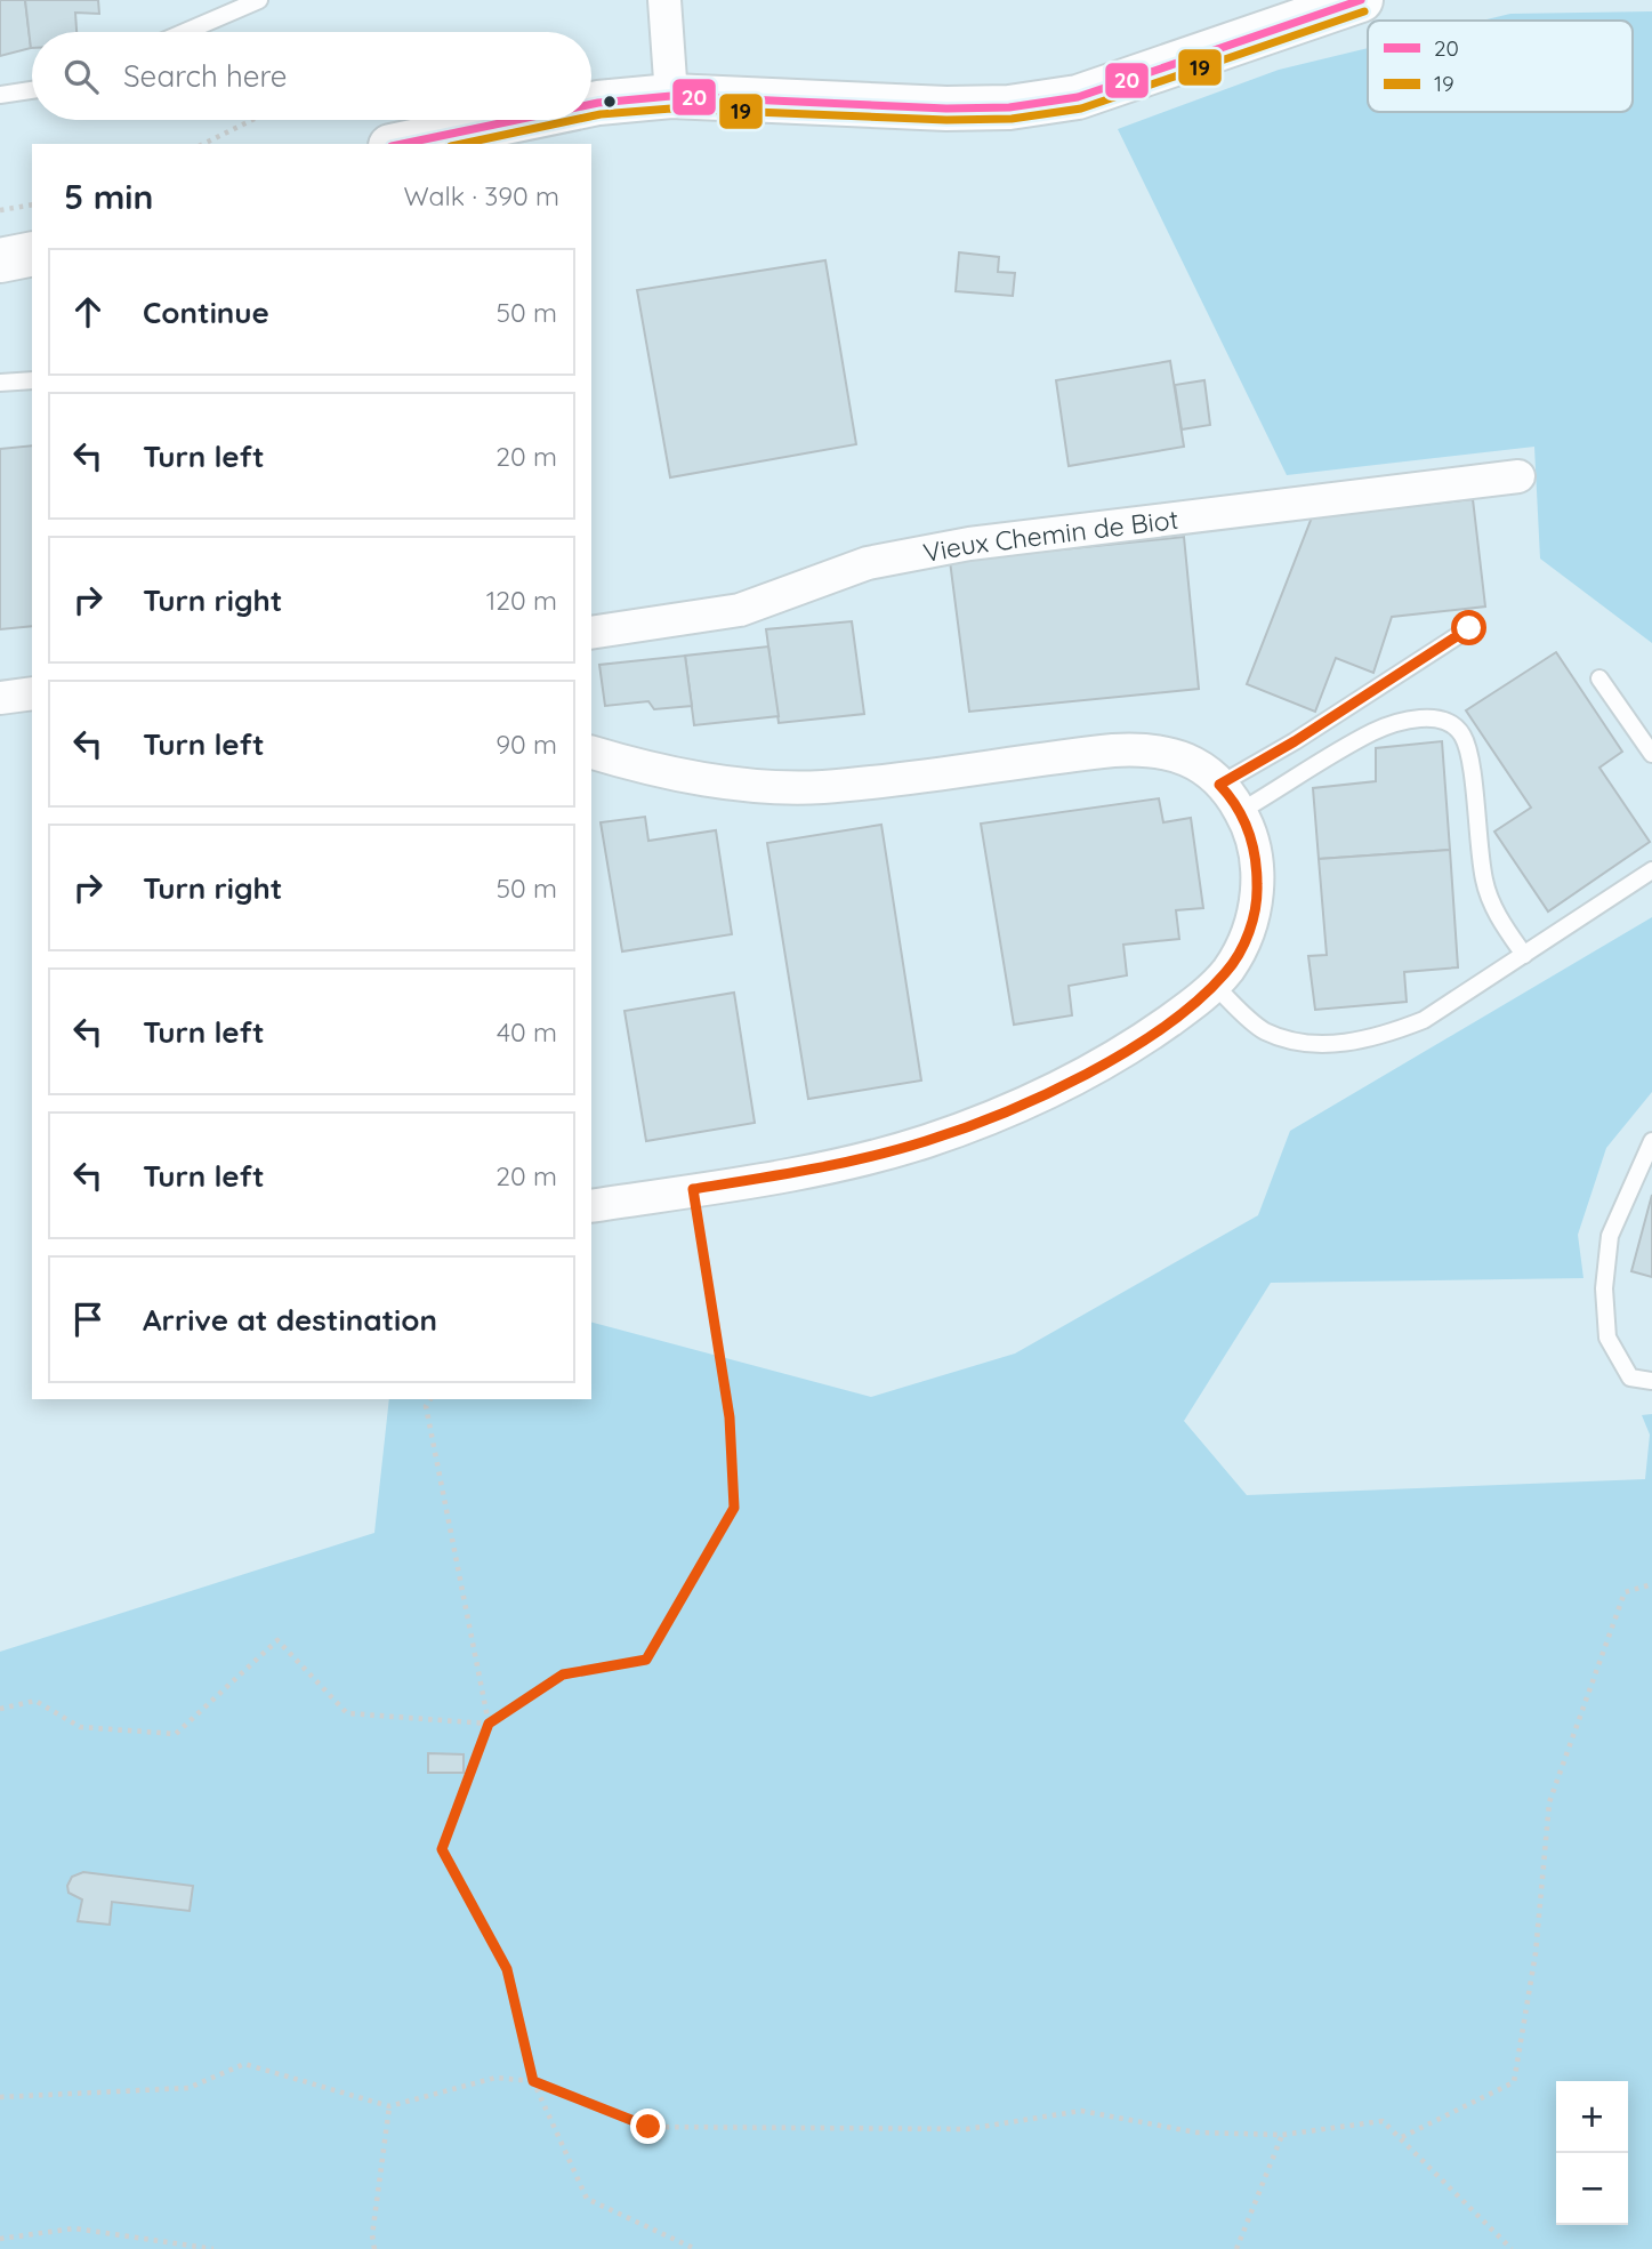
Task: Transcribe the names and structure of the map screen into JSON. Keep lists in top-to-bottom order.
{
  "streets": {
    "street": ["Vieux Chemin de Biot"]
  },
  "lines": ["transit line 20", "transit line 19"],
  "legend": ["20", "19"],
  "page": {
    "search": "Search here",
    "heading": ["5 min", "Walk · 390 m"],
    "list": [
      ["Continue", "50 m"],
      ["Turn left", "20 m"],
      ["Turn right", "120 m"],
      ["Turn left", "90 m"],
      ["Turn right", "50 m"],
      ["Turn left", "40 m"],
      ["Turn left", "20 m"],
      "Arrive at destination"
    ],
    "map_buttons": ["+", "−"]
  }
}
